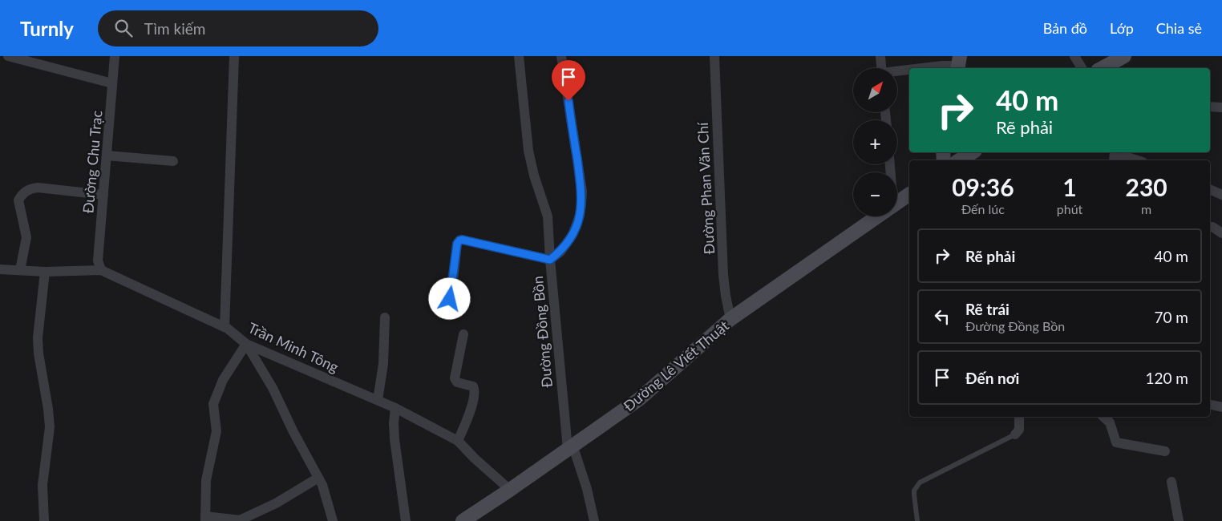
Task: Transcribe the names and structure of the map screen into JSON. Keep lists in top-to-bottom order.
{
  "streets": {
    "main road": ["Đường Lê Viết Thuật"],
    "street": [
      "Đường Chu Trạc",
      "Đường Phan Văn Chí",
      "Đường Đồng Bồn",
      "Trần Minh Tông"
    ]
  },
  "crossings": [
    ["Đường Chu Trạc", "Trần Minh Tông"],
    ["Đường Phan Văn Chí", "Đường Lê Viết Thuật"],
    ["Đường Đồng Bồn", "Đường Lê Viết Thuật"],
    ["Trần Minh Tông", "Đường Lê Viết Thuật"]
  ],
  "north": "top right",
  "page": {
    "header": "Turnly",
    "search": "Tìm kiếm",
    "nav": ["Bản đồ", "Lớp", "Chia sẻ"],
    "map_buttons": ["+", "−"],
    "turn": ["40 m", "Rẽ phải"],
    "eta": [
      "09:36",
      "Đến lúc",
      "1",
      "phút",
      "230",
      "m"
    ],
    "list": [
      {
        "name": "Rẽ phải",
        "value": "40 m"
      },
      {
        "name": "Rẽ trái",
        "note": "Đường Đồng Bồn",
        "value": "70 m"
      },
      {
        "name": "Đến nơi",
        "value": "120 m"
      }
    ]
  }
}
